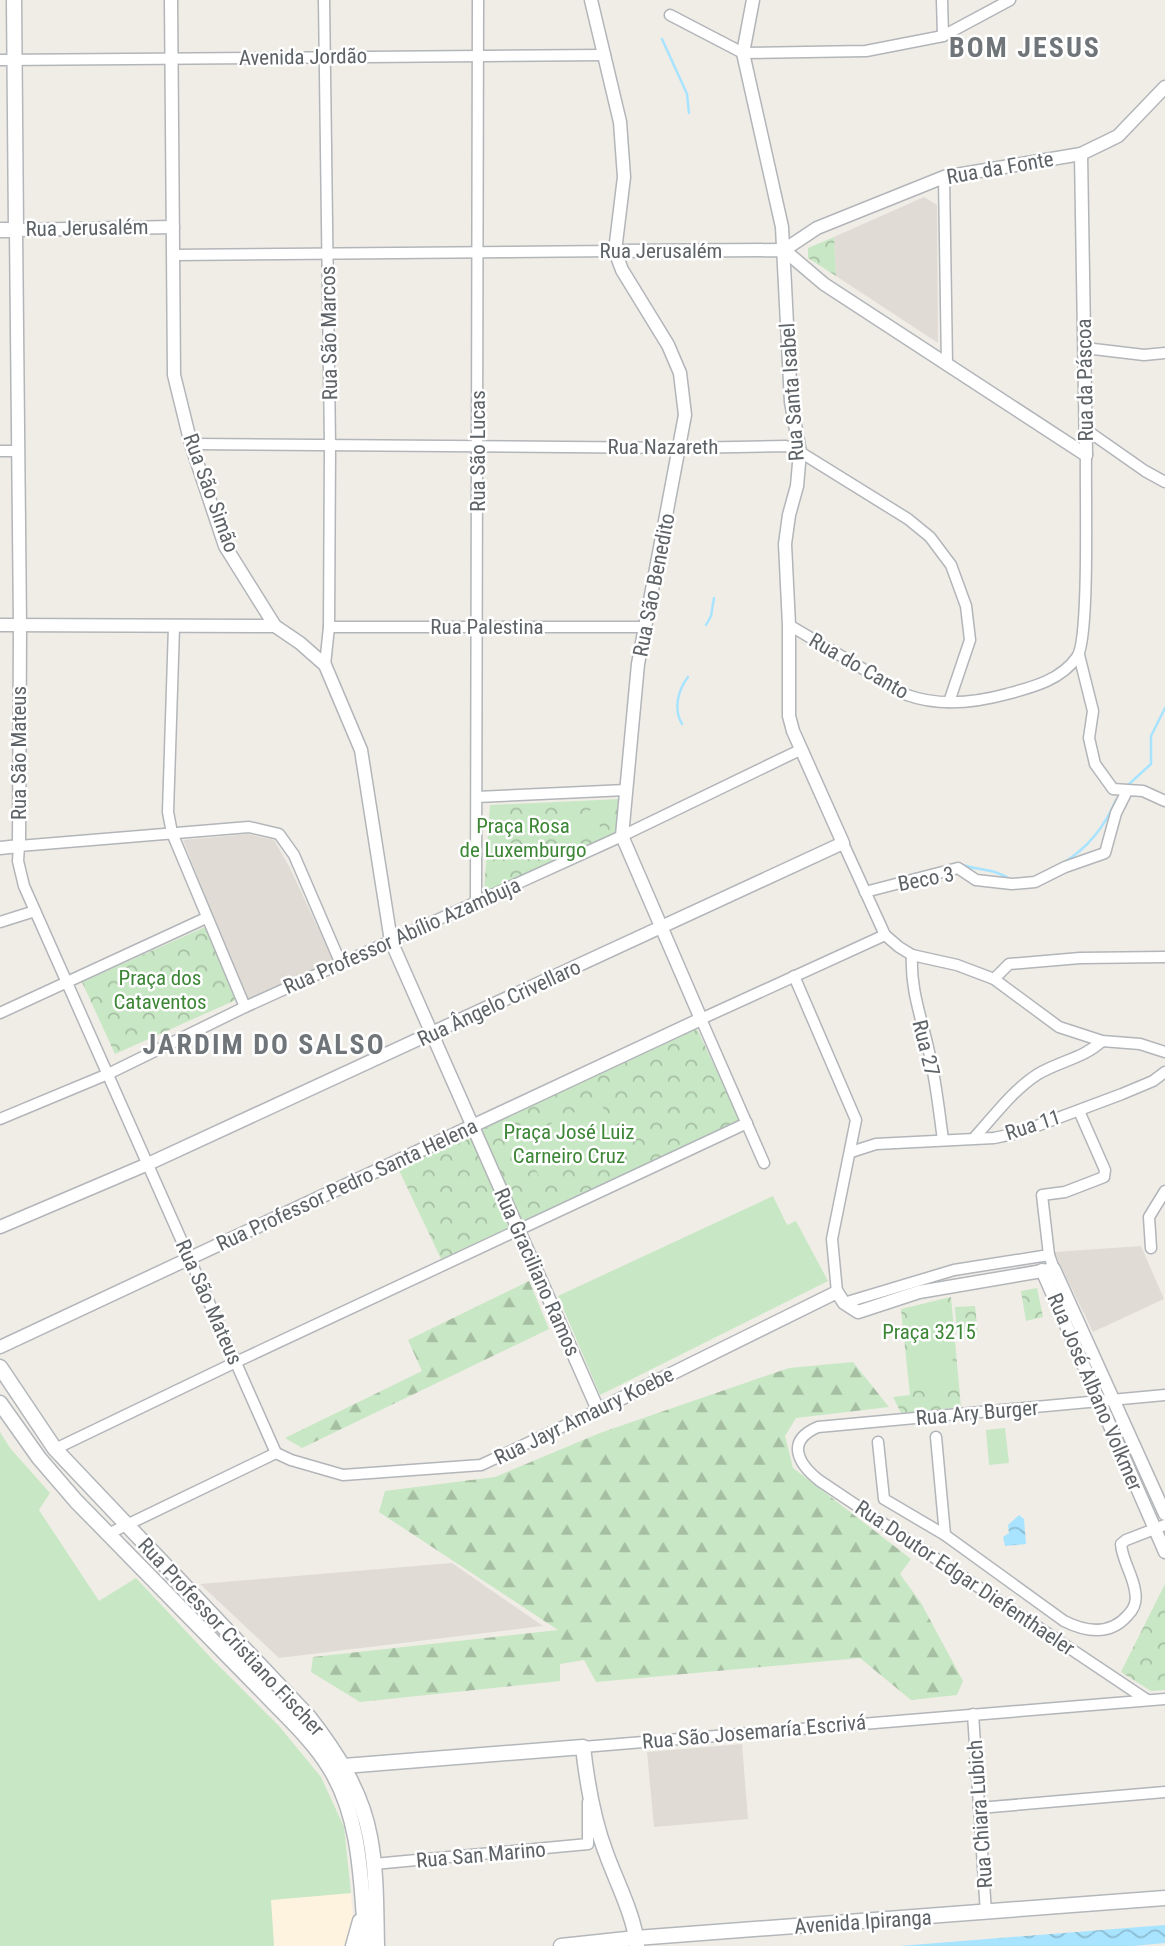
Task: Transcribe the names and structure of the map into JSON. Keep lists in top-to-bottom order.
{
  "streets": {
    "main road": [
      "Rua Jerusalém",
      "Rua São Mateus",
      "Rua Professor Cristiano Fischer",
      "Rua São Josemaría Escrivá",
      "Avenida Ipiranga"
    ],
    "street": [
      "Avenida Jordão",
      "Rua da Fonte",
      "Rua São Marcos",
      "Rua da Páscoa",
      "Rua Santa Isabel",
      "Rua Nazareth",
      "Rua São Lucas",
      "Rua São Simão",
      "Rua São Benedito",
      "Rua Palestina",
      "Rua do Canto",
      "Beco 3",
      "Rua Professor Abílio Azambuja",
      "Rua Ângelo Crivellaro",
      "Rua 27",
      "Rua 11",
      "Rua Professor Pedro Santa Helena",
      "Rua Graciliano Ramos",
      "Rua José Albano Volkmer",
      "Rua Ary Burger",
      "Rua Jayr Amaury Koebe",
      "Rua Doutor Edgar Diefenthaeler",
      "Rua Chiara Lubich",
      "Rua San Marino"
    ]
  },
  "crossings": [
    ["Avenida Jordão", "Rua São Marcos"],
    ["Avenida Jordão", "Rua São Lucas"],
    ["Avenida Jordão", "Rua São Simão"],
    ["Avenida Jordão", "Rua São Mateus"],
    ["Rua da Fonte", "Rua Jerusalém"],
    ["Rua da Fonte", "Rua da Páscoa"],
    ["Rua da Fonte", "Rua Santa Isabel"],
    ["Rua Jerusalém", "Rua São Marcos"],
    ["Rua Jerusalém", "Rua Santa Isabel"],
    ["Rua Jerusalém", "Rua São Lucas"],
    ["Rua Jerusalém", "Rua São Simão"],
    ["Rua Jerusalém", "Rua São Benedito"],
    ["Rua Jerusalém", "Rua São Mateus"],
    ["Rua São Marcos", "Rua Nazareth"],
    ["Rua São Marcos", "Rua São Simão"],
    ["Rua São Marcos", "Rua Palestina"],
    ["Rua da Páscoa", "Rua do Canto"],
    ["Rua Santa Isabel", "Rua Nazareth"],
    ["Rua Santa Isabel", "Rua do Canto"],
    ["Rua Santa Isabel", "Beco 3"],
    ["Rua Santa Isabel", "Rua Professor Abílio Azambuja"],
    ["Rua Santa Isabel", "Rua Ângelo Crivellaro"],
    ["Rua Santa Isabel", "Rua Professor Pedro Santa Helena"],
    ["Rua Nazareth", "Rua São Lucas"],
    ["Rua Nazareth", "Rua São Simão"],
    ["Rua Nazareth", "Rua São Benedito"],
    ["Rua Nazareth", "Rua do Canto"],
    ["Rua São Lucas", "Rua Palestina"],
    ["Rua São Lucas", "Rua Professor Abílio Azambuja"],
    ["Rua São Simão", "Rua Professor Abílio Azambuja"],
    ["Rua São Simão", "Rua Graciliano Ramos"],
    ["Rua São Benedito", "Rua Palestina"],
    ["Rua São Benedito", "Rua Professor Abílio Azambuja"],
    ["Rua São Benedito", "Rua Ângelo Crivellaro"],
    ["Rua São Benedito", "Rua Professor Pedro Santa Helena"],
    ["Rua São Mateus", "Rua Professor Abílio Azambuja"],
    ["Rua São Mateus", "Rua Ângelo Crivellaro"],
    ["Rua São Mateus", "Rua Professor Pedro Santa Helena"],
    ["Rua São Mateus", "Rua Jayr Amaury Koebe"],
    ["Rua Professor Abílio Azambuja", "Rua Graciliano Ramos"],
    ["Rua Ângelo Crivellaro", "Rua Graciliano Ramos"],
    ["Rua 27", "Rua 11"],
    ["Rua Professor Pedro Santa Helena", "Rua Graciliano Ramos"],
    ["Rua Graciliano Ramos", "Rua Jayr Amaury Koebe"],
    ["Rua José Albano Volkmer", "Rua Ary Burger"],
    ["Rua José Albano Volkmer", "Rua Jayr Amaury Koebe"],
    ["Rua Ary Burger", "Rua Doutor Edgar Diefenthaeler"],
    ["Rua Doutor Edgar Diefenthaeler", "Rua São Josemaría Escrivá"],
    ["Rua Professor Cristiano Fischer", "Rua São Josemaría Escrivá"],
    ["Rua Professor Cristiano Fischer", "Rua San Marino"],
    ["Rua São Josemaría Escrivá", "Rua Chiara Lubich"],
    ["Rua Chiara Lubich", "Avenida Ipiranga"]
  ],
  "districts": ["BOM JESUS", "JARDIM DO SALSO"],
  "parks": [
    "Praça Rosa de Luxemburgo",
    "Praça dos Cataventos",
    "Praça José Luiz Carneiro Cruz",
    "Praça 3215"
  ]
}
